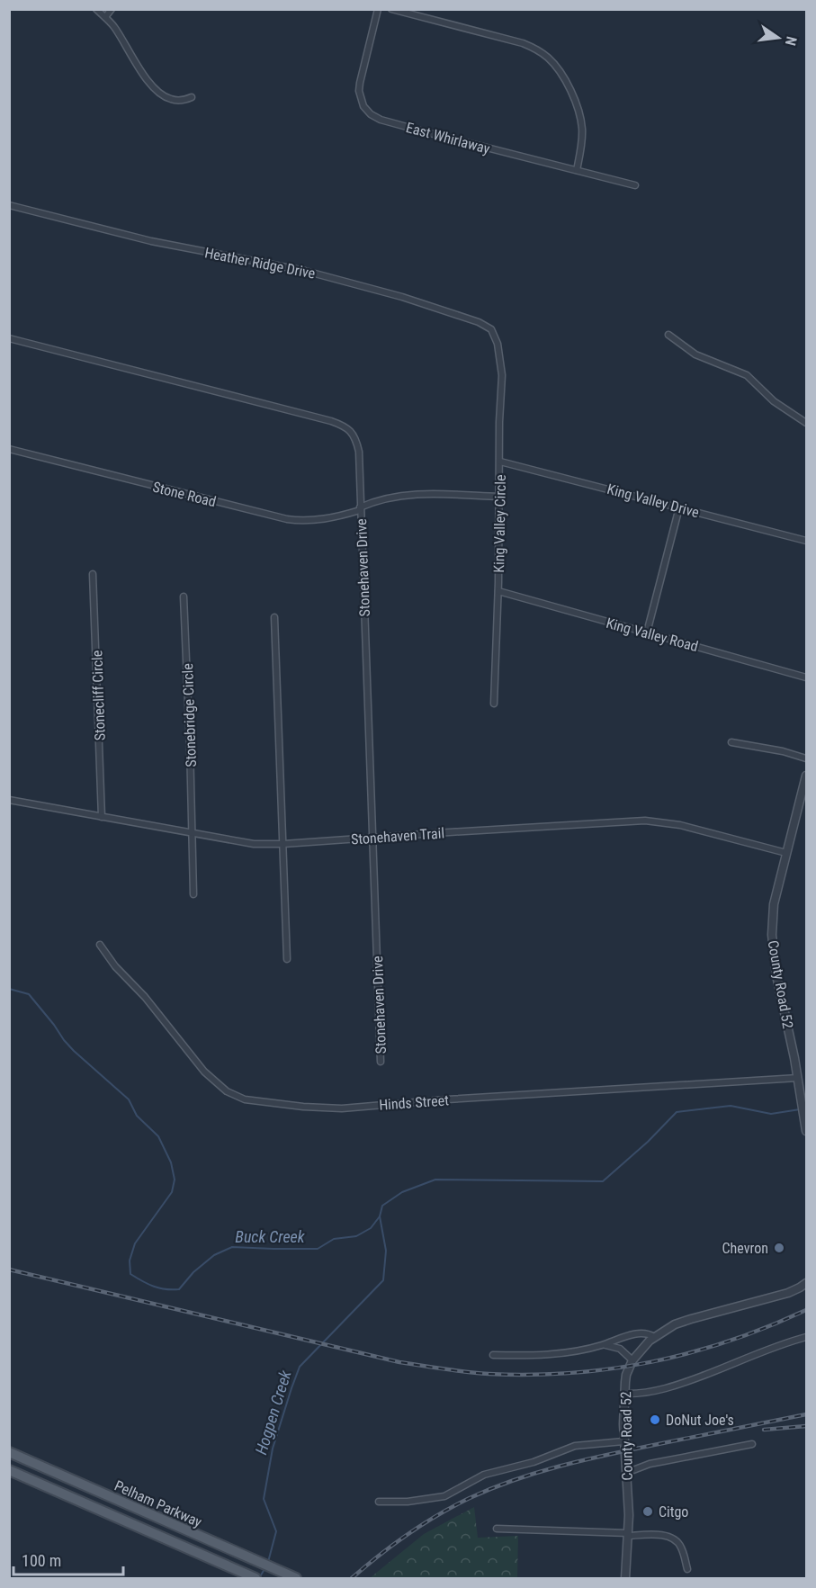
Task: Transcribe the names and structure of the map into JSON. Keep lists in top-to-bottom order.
{
  "streets": {
    "main road": ["Pelham Parkway"],
    "street": [
      "East Whirlaway",
      "Heather Ridge Drive",
      "Stone Road",
      "King Valley Drive",
      "King Valley Circle",
      "Stonehaven Drive",
      "King Valley Road",
      "Stonecliff Circle",
      "Stonebridge Circle",
      "Stonehaven Trail",
      "County Road 52",
      "Hinds Street"
    ]
  },
  "crossings": [
    ["Heather Ridge Drive", "King Valley Circle"],
    ["Stone Road", "King Valley Circle"],
    ["Stone Road", "Stonehaven Drive"],
    ["King Valley Drive", "King Valley Circle"],
    ["King Valley Circle", "King Valley Road"],
    ["Stonehaven Drive", "Stonehaven Trail"],
    ["Stonecliff Circle", "Stonehaven Trail"],
    ["Stonebridge Circle", "Stonehaven Trail"],
    ["Stonehaven Trail", "County Road 52"],
    ["County Road 52", "Hinds Street"]
  ],
  "water": ["Buck Creek", "Hogpen Creek"],
  "places": ["Chevron", "DoNut Joe's", "Citgo"],
  "scale_bar": "100 m",
  "north": "right"
}
